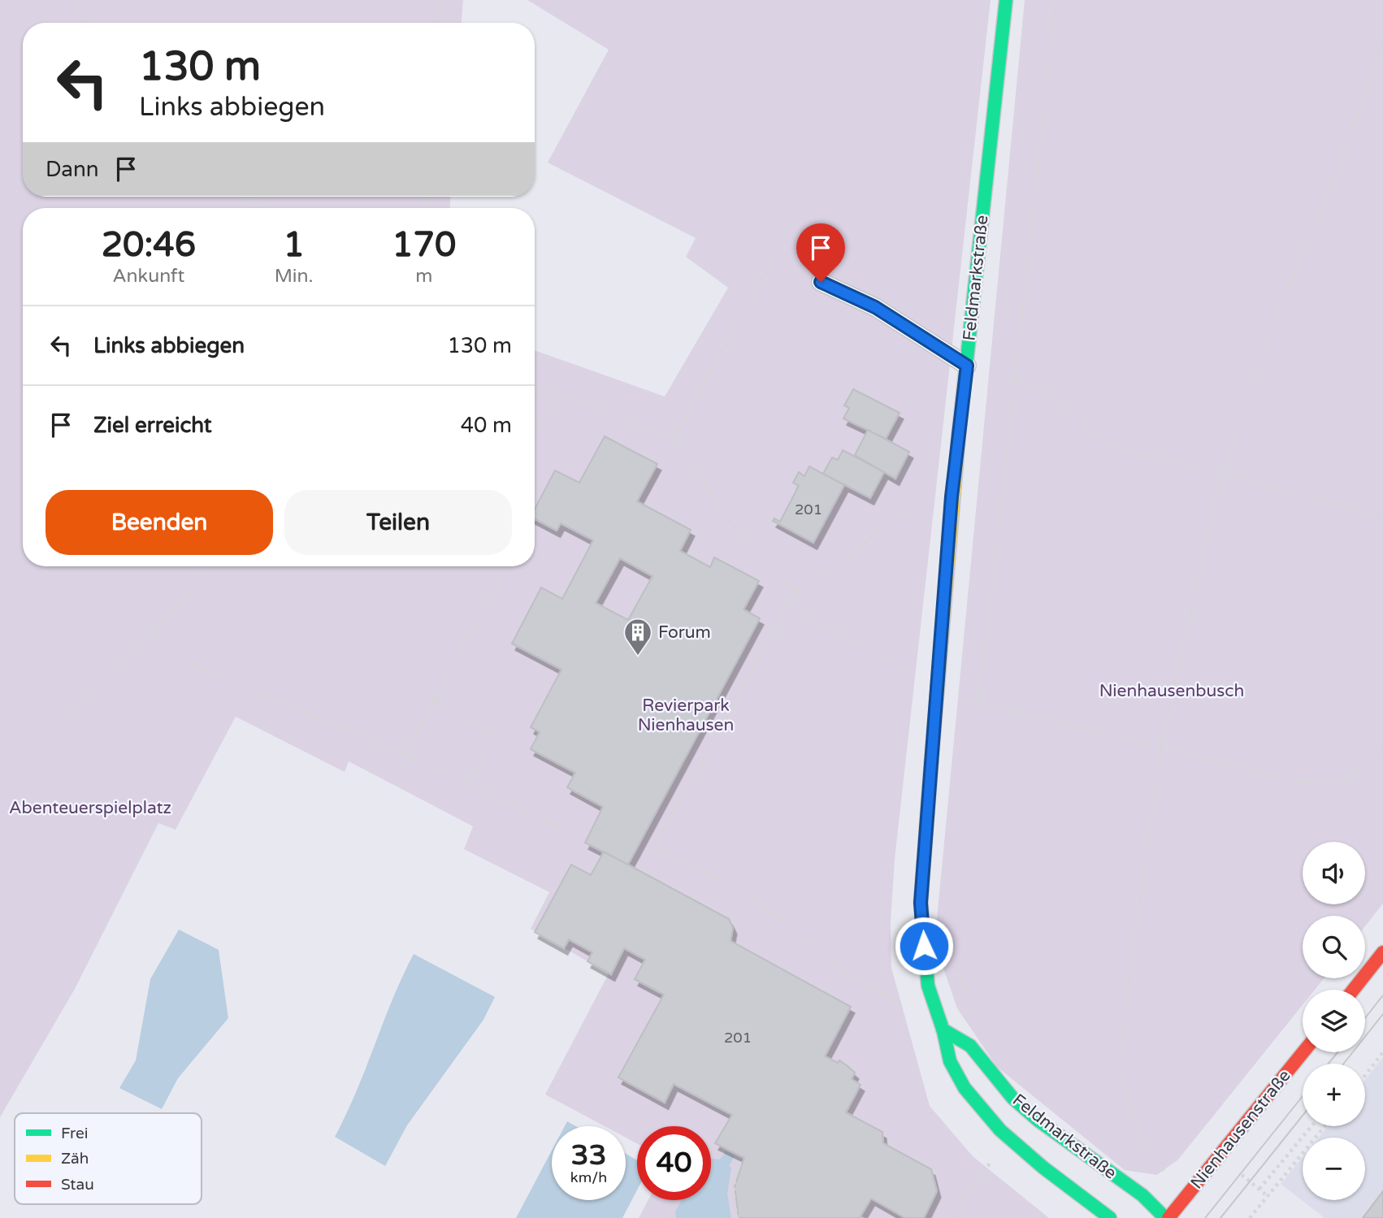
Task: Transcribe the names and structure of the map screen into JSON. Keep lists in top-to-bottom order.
{
  "streets": {
    "street": ["Feldmarkstraße", "Nienhausenstraße"]
  },
  "crossings": [
    ["Feldmarkstraße", "Nienhausenstraße"]
  ],
  "parks": ["Nienhausenbusch", "Revierpark Nienhausen", "Abenteuerspielplatz"],
  "places": {
    "building": ["Forum"]
  },
  "house_numbers": ["201", "201"],
  "legend": ["Frei", "Zäh", "Stau"],
  "page": {
    "turn": ["130 m", "Links abbiegen"],
    "then": "Dann",
    "eta": [
      "20:46",
      "Ankunft",
      "1",
      "Min.",
      "170",
      "m"
    ],
    "list": [
      {
        "name": "Links abbiegen",
        "value": "130 m"
      },
      {
        "name": "Ziel erreicht",
        "value": "40 m"
      }
    ],
    "buttons": ["Beenden", "Teilen"],
    "map_buttons": ["+", "−"],
    "speed": "33 km/h",
    "limit": "40"
  }
}
